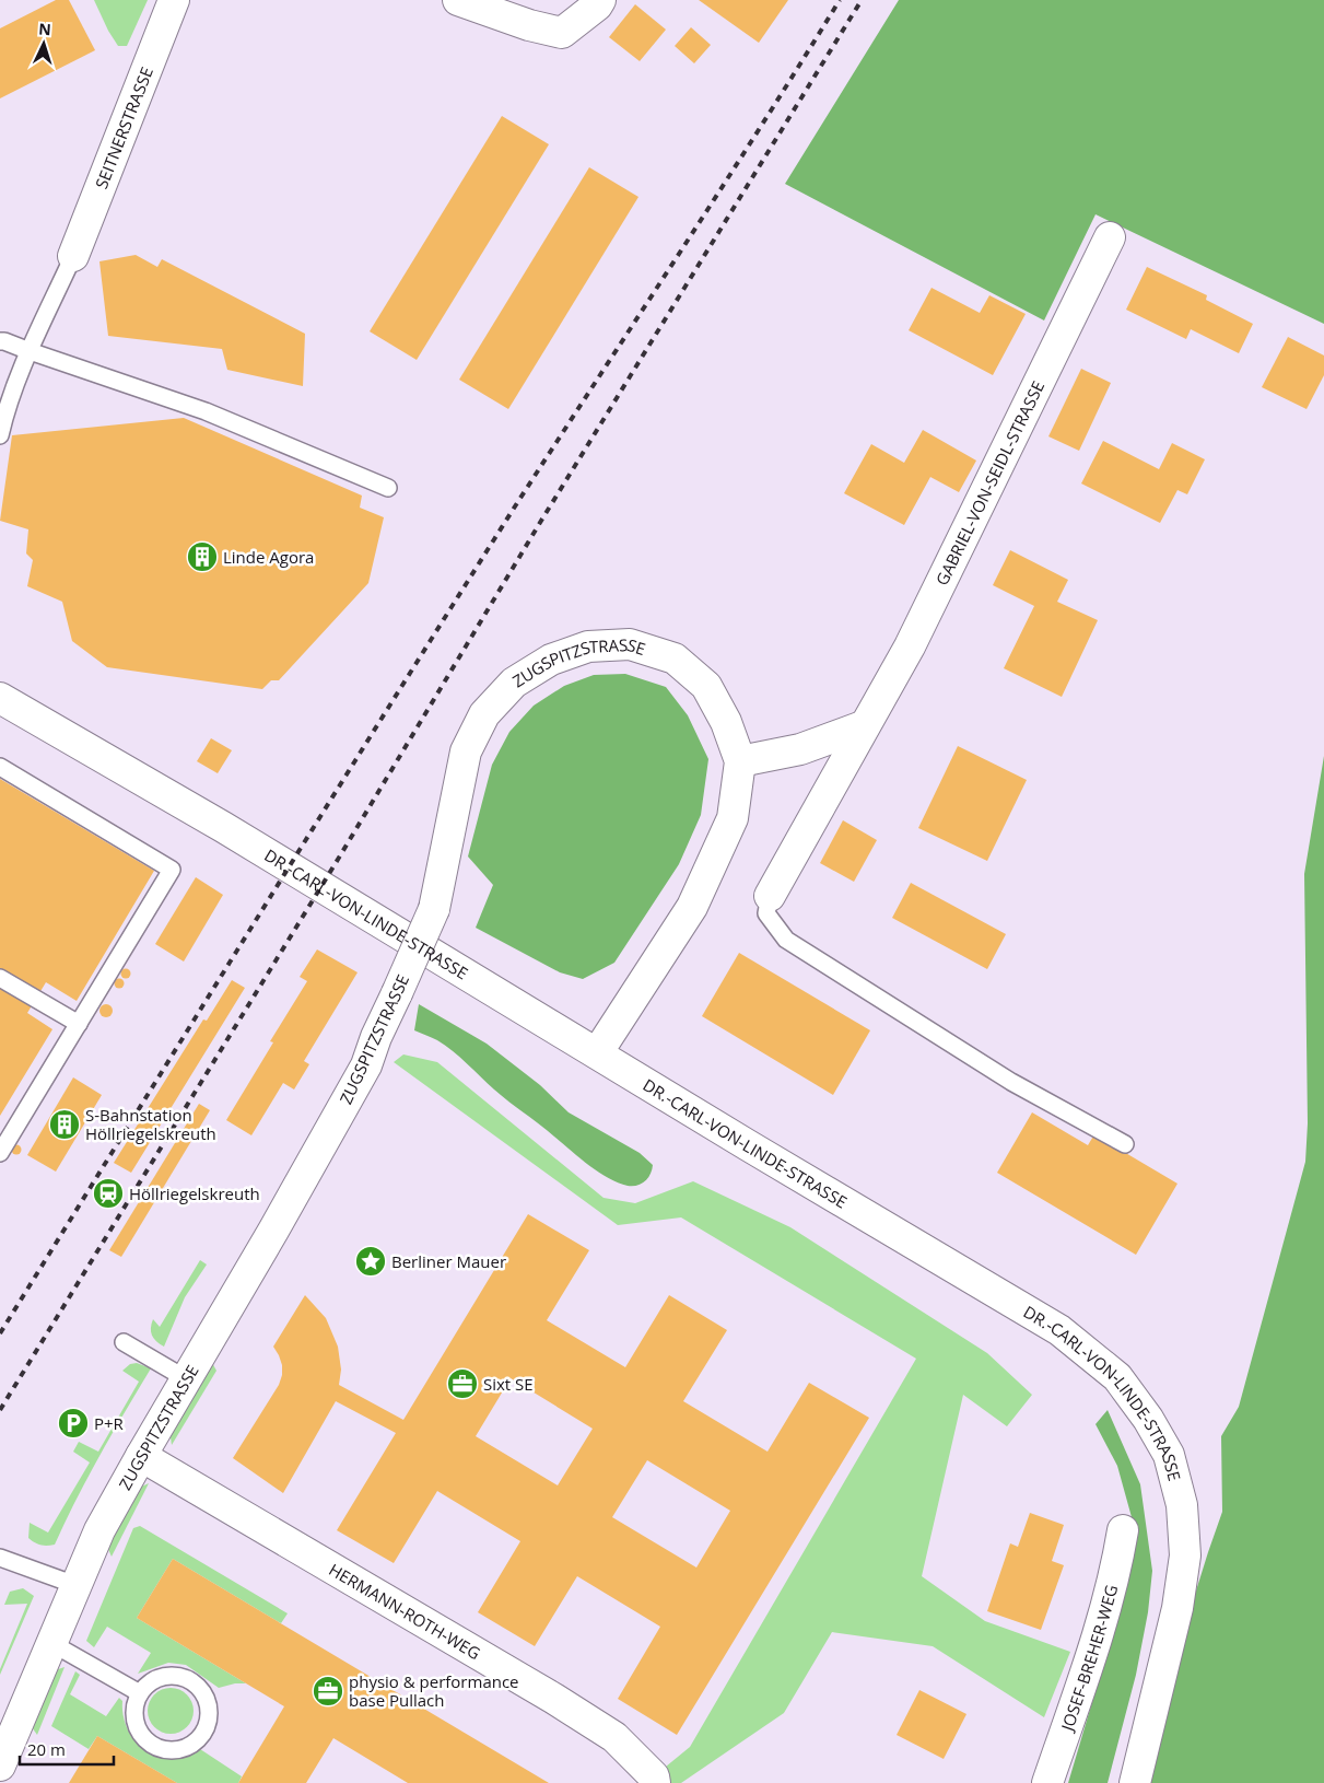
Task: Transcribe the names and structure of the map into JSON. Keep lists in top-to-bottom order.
{
  "streets": {
    "street": [
      "SEITNERSTRASSE",
      "GABRIEL-VON-SEIDL-STRASSE",
      "ZUGSPITZSTRASSE",
      "DR.-CARL-VON-LINDE-STRASSE",
      "HERMANN-ROTH-WEG",
      "JOSEF-BREHER-WEG"
    ]
  },
  "crossings": [
    ["ZUGSPITZSTRASSE", "DR.-CARL-VON-LINDE-STRASSE"],
    ["ZUGSPITZSTRASSE", "HERMANN-ROTH-WEG"]
  ],
  "places": {
    "building": ["Linde Agora", "S-Bahnstation Höllriegelskreuth"],
    "station": ["Höllriegelskreuth"],
    "place": ["Berliner Mauer"],
    "office": ["Sixt SE", "physio & performance base Pullach"],
    "parking": ["P+R"]
  },
  "scale_bar": "20 m",
  "north": "top"
}
